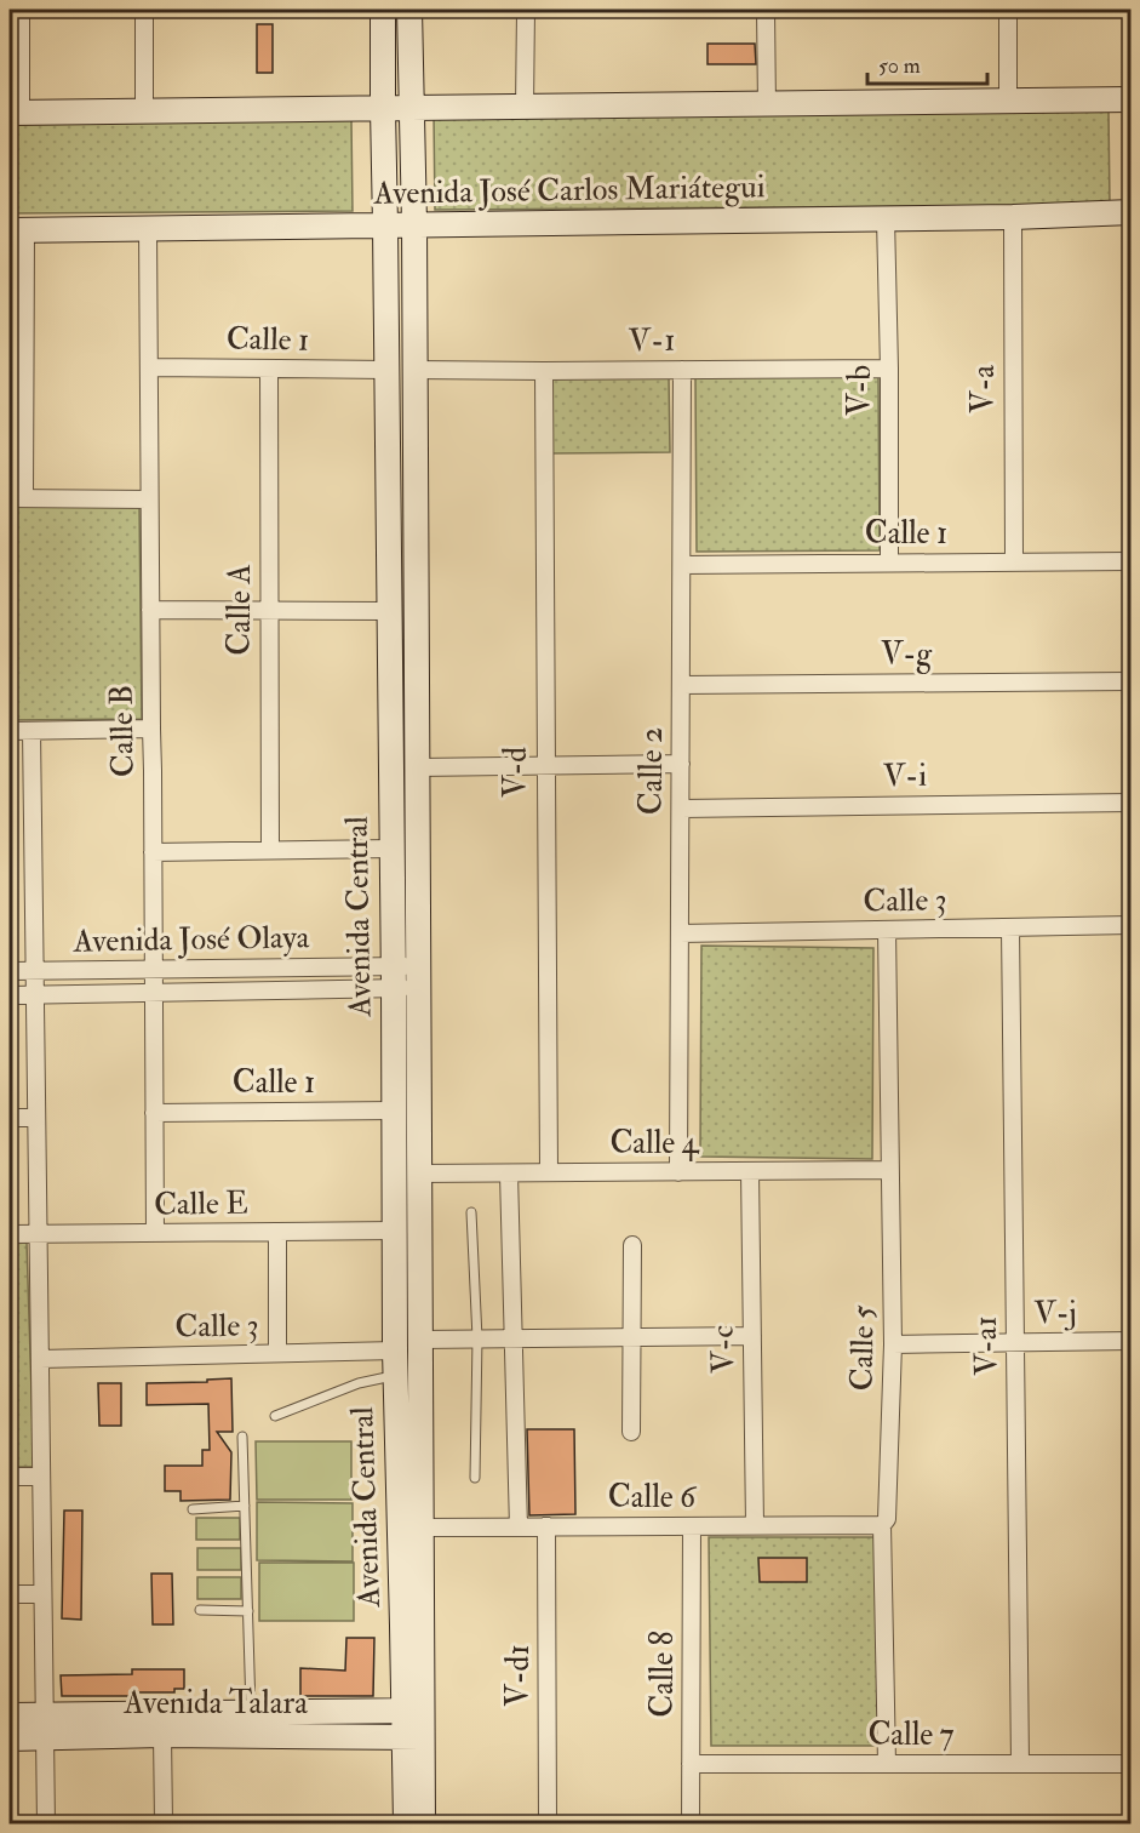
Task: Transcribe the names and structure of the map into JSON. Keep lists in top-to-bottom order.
{
  "streets": {
    "street": [
      "Avenida José Carlos Mariátegui",
      "Calle 1",
      "V-1",
      "V-a",
      "V-b",
      "Calle A",
      "V-g",
      "Calle B",
      "Calle 2",
      "V-d",
      "V-i",
      "Calle 3",
      "Avenida Central",
      "Avenida José Olaya",
      "Calle 4",
      "Calle E",
      "V-j",
      "V-a1",
      "Calle 5",
      "V-c",
      "Calle 6",
      "Calle 8",
      "V-d1",
      "Avenida Talara",
      "Calle 7"
    ]
  },
  "crossings": [
    ["Avenida José Carlos Mariátegui", "V-a"],
    ["Avenida José Carlos Mariátegui", "V-b"],
    ["Avenida José Carlos Mariátegui", "Calle B"],
    ["Avenida José Carlos Mariátegui", "Avenida Central"],
    ["Calle 1", "V-a"],
    ["Calle 1", "V-b"],
    ["Calle 1", "Calle A"],
    ["Calle 1", "Calle B"],
    ["Calle 1", "Calle 2"],
    ["Calle 1", "Avenida Central"],
    ["V-1", "V-b"],
    ["V-1", "Calle 2"],
    ["V-1", "V-d"],
    ["V-1", "Avenida Central"],
    ["V-g", "Calle 2"],
    ["Calle B", "Avenida José Olaya"],
    ["Calle B", "Calle E"],
    ["Calle 2", "V-i"],
    ["Calle 2", "Calle 3"],
    ["Calle 2", "Calle 4"],
    ["V-d", "Calle 4"],
    ["Calle 3", "Avenida Central"],
    ["Calle 3", "V-a1"],
    ["Calle 3", "Calle 5"],
    ["Avenida Central", "Avenida José Olaya"],
    ["Avenida Central", "Calle 4"],
    ["Avenida Central", "Calle E"],
    ["Avenida Central", "Calle 6"],
    ["Avenida Central", "Avenida Talara"],
    ["Calle 4", "Calle 5"],
    ["Calle 4", "V-c"],
    ["V-j", "V-a1"],
    ["V-j", "Calle 5"],
    ["V-a1", "Calle 7"],
    ["Calle 5", "Calle 6"],
    ["Calle 5", "Calle 7"],
    ["V-c", "Calle 6"],
    ["Calle 6", "Calle 8"],
    ["Calle 6", "V-d1"],
    ["Calle 8", "Calle 7"]
  ],
  "scale_bar": "50 m"
}
